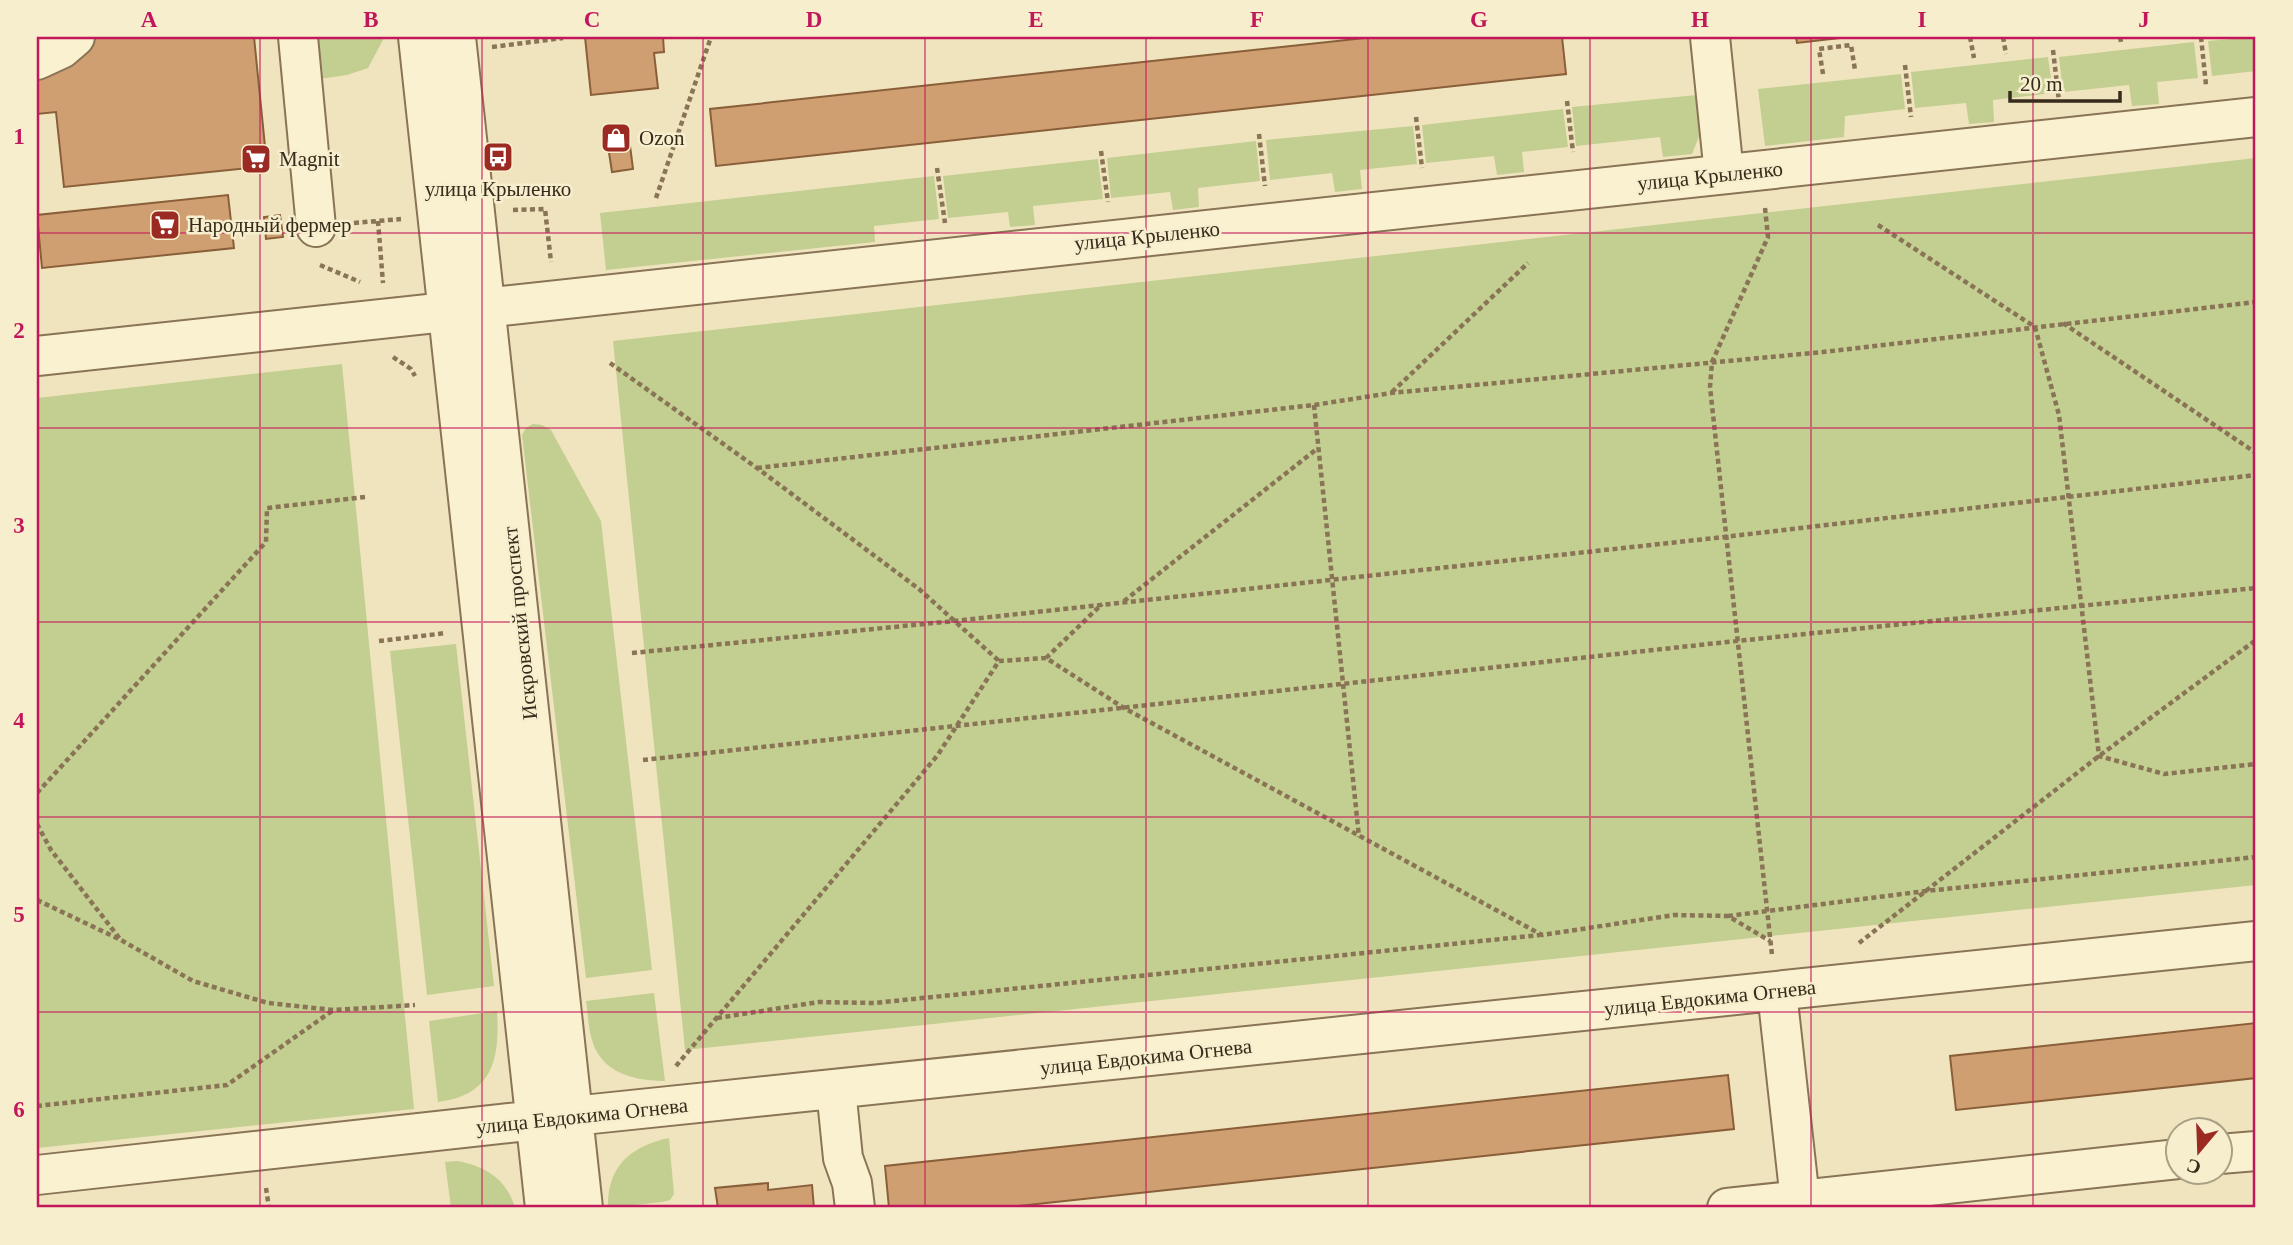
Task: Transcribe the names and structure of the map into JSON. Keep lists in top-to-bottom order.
{
  "streets": {
    "street": ["улица Крыленко", "Искровский проспект", "улица Евдокима Огнева"]
  },
  "crossings": [
    ["улица Крыленко", "Искровский проспект"],
    ["Искровский проспект", "улица Евдокима Огнева"]
  ],
  "places": {
    "shop": ["Ozon"],
    "bus stop": ["улица Крыленко"],
    "supermarket": ["Magnit", "Народный фермер"]
  },
  "scale_bar": "20 m",
  "north": "bottom",
  "grid": {
    "columns": [
      "A",
      "B",
      "C",
      "D",
      "E",
      "F",
      "G",
      "H",
      "I",
      "J"
    ],
    "rows": [
      "1",
      "2",
      "3",
      "4",
      "5",
      "6"
    ]
  }
}
